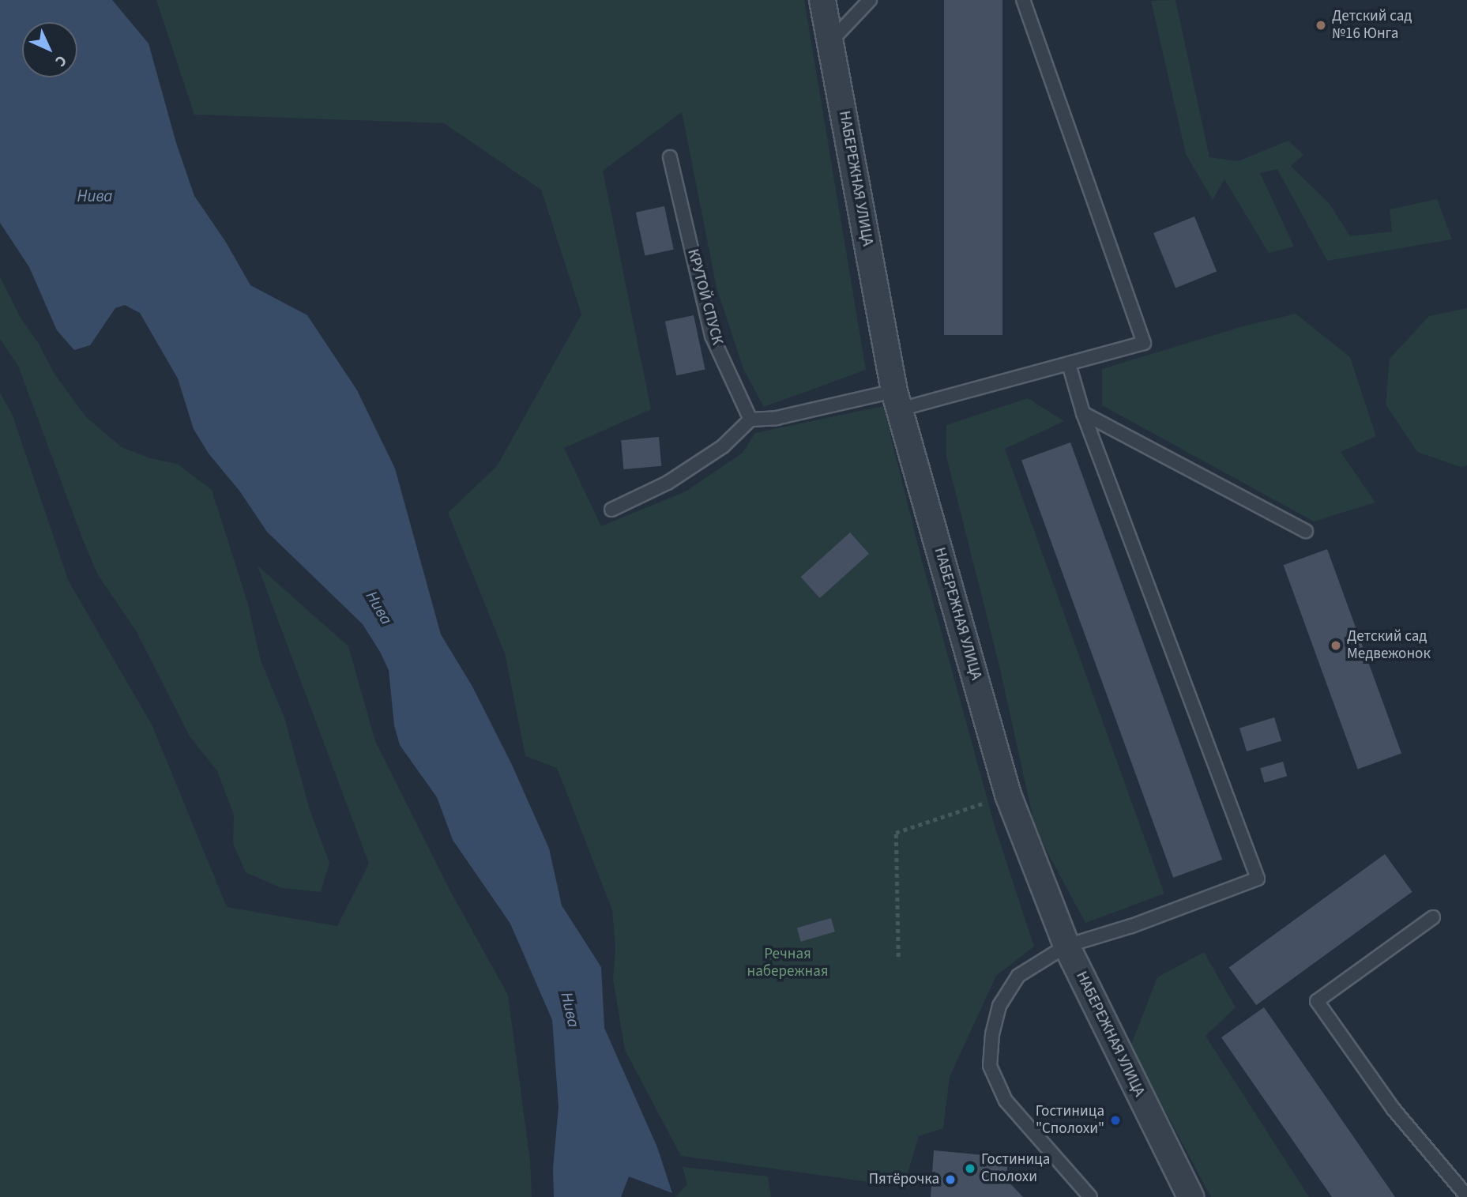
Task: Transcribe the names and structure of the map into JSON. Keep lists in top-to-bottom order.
{
  "streets": {
    "street": ["НАБЕРЕЖНАЯ УЛИЦА"],
    "lane": ["КРУТОЙ СПУСК"]
  },
  "water": ["Нива"],
  "parks": ["Речная набережная"],
  "places": [
    "Детский сад №16 Юнга",
    "Детский сад Медвежонок",
    "Гостиница \"Сполохи\"",
    "Гостиница Сполохи",
    "Пятёрочка"
  ],
  "north": "bottom right"
}
